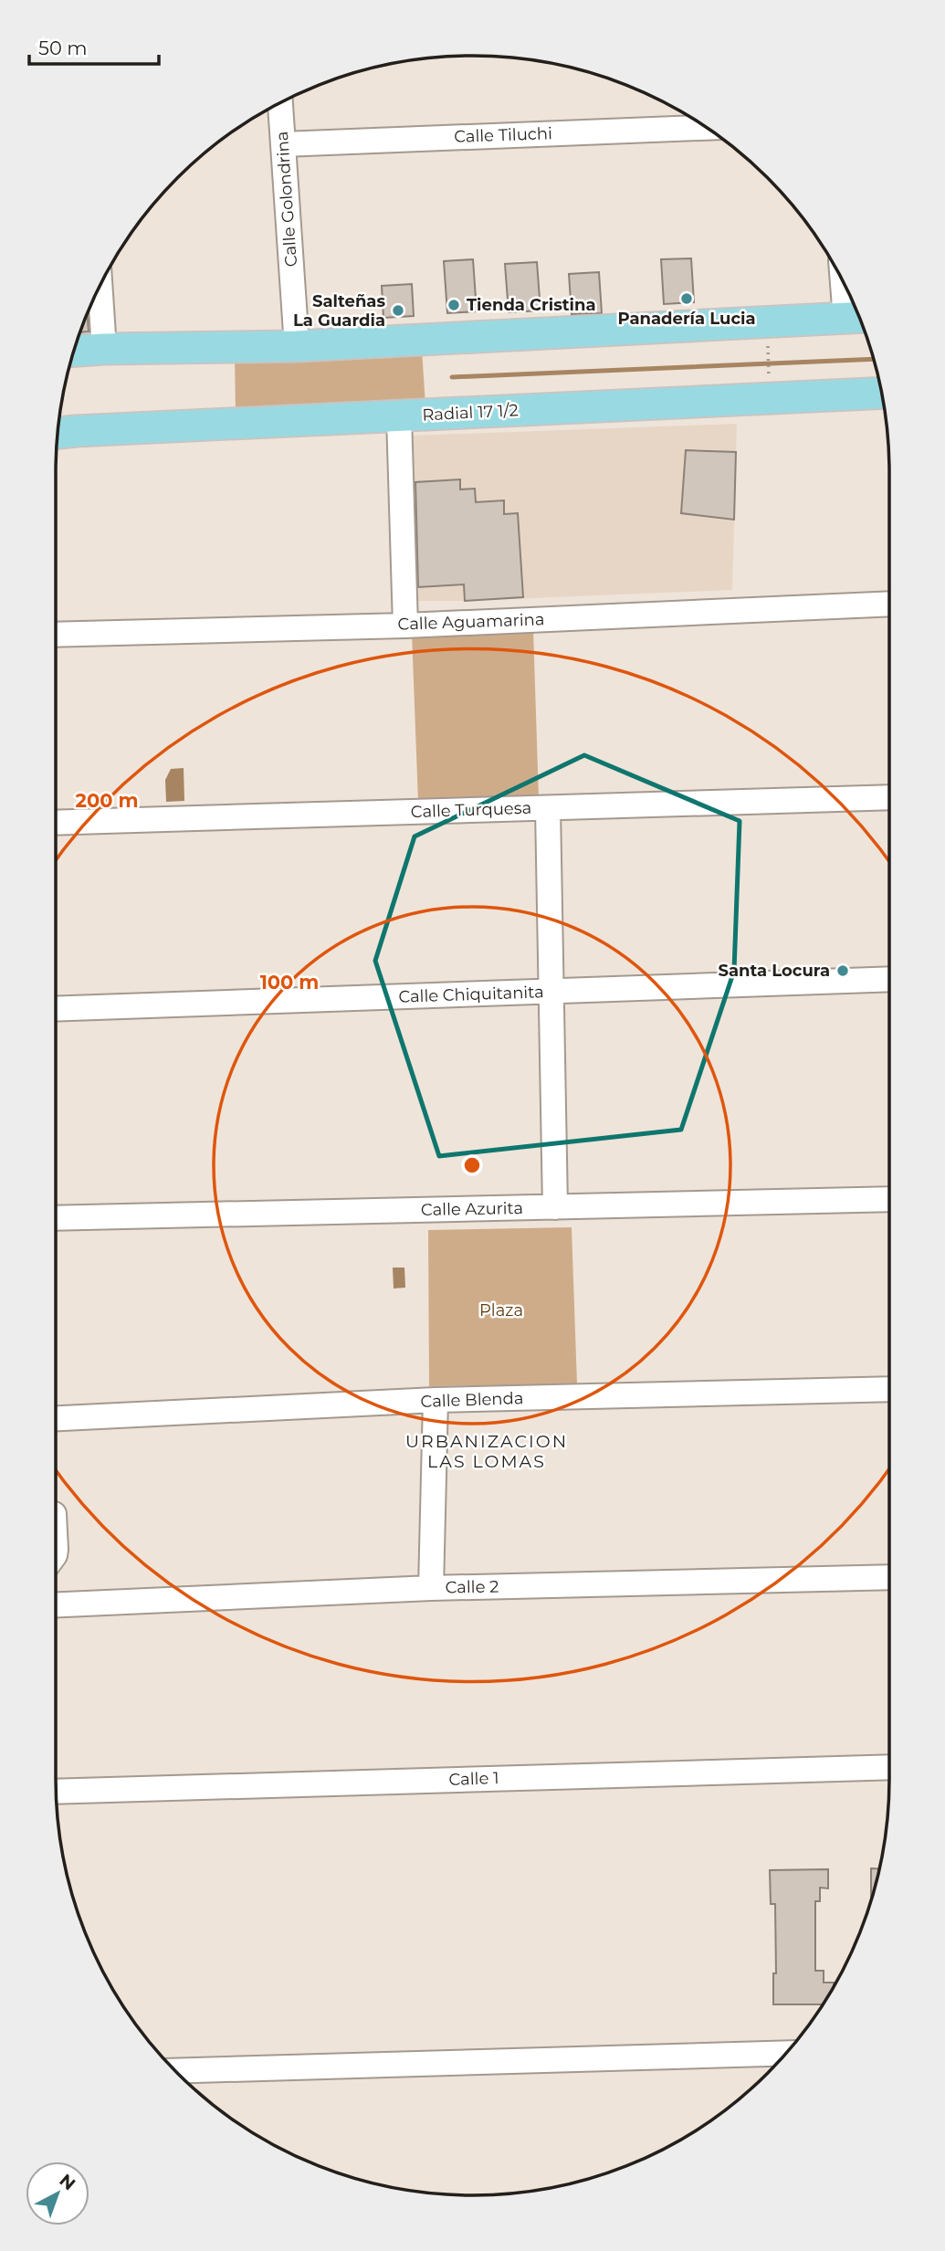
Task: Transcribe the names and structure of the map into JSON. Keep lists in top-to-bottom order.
{
  "streets": {
    "main road": ["Radial 17 1/2"],
    "street": [
      "Calle Tiluchi",
      "Calle Golondrina",
      "Calle Aguamarina",
      "Calle Turquesa",
      "Calle Chiquitanita",
      "Calle Azurita",
      "Calle Blenda",
      "Calle 2",
      "Calle 1"
    ]
  },
  "crossings": [
    ["Calle Tiluchi", "Calle Golondrina"]
  ],
  "districts": ["URBANIZACION LAS LOMAS"],
  "parks": ["Plaza"],
  "places": [
    "Panadería Lucia",
    "Tienda Cristina",
    "Salteñas La Guardia",
    "Santa Locura"
  ],
  "scale_bar": "50 m",
  "north": "top right",
  "rings": ["200 m", "100 m"]
}
